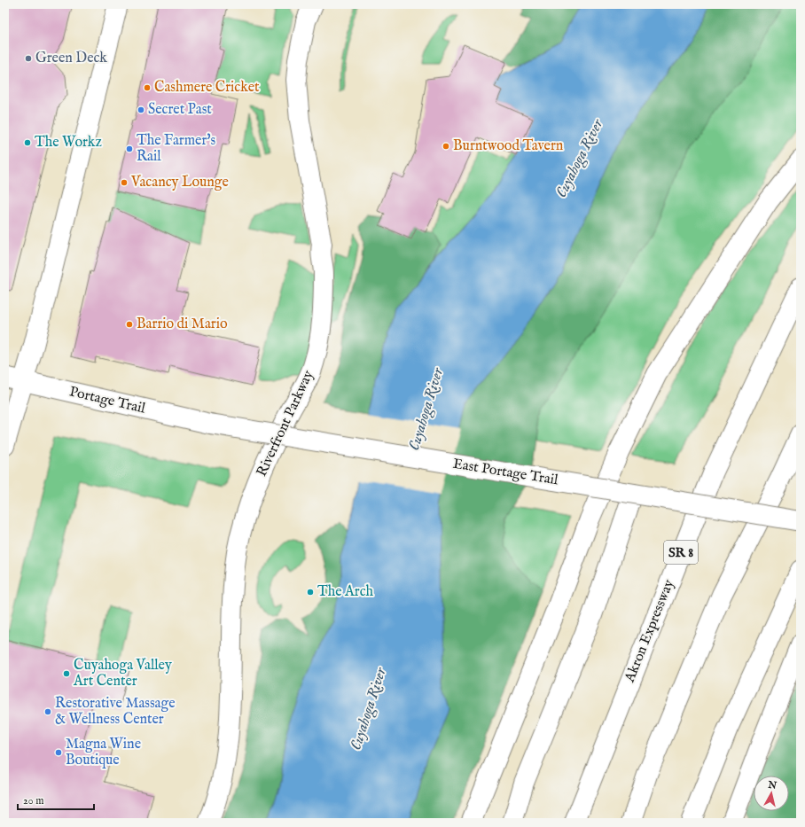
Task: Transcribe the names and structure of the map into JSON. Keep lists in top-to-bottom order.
{
  "streets": {
    "main road": [
      "Portage Trail",
      "Riverfront Parkway",
      "East Portage Trail",
      "SR 8",
      "Akron Expressway"
    ]
  },
  "crossings": [
    ["Portage Trail", "East Portage Trail"]
  ],
  "water": ["Cuyahoga River"],
  "places": [
    "Green Deck",
    "Cashmere Cricket",
    "Secret Past",
    "The Workz",
    "Burntwood Tavern",
    "The Farmer's Rail",
    "Vacancy Lounge",
    "Barrio di Mario",
    "The Arch",
    "Cuyahoga Valley Art Center",
    "Restorative Massage & Wellness Center",
    "Magna Wine Boutique"
  ],
  "scale_bar": "20 m",
  "north": "top"
}
